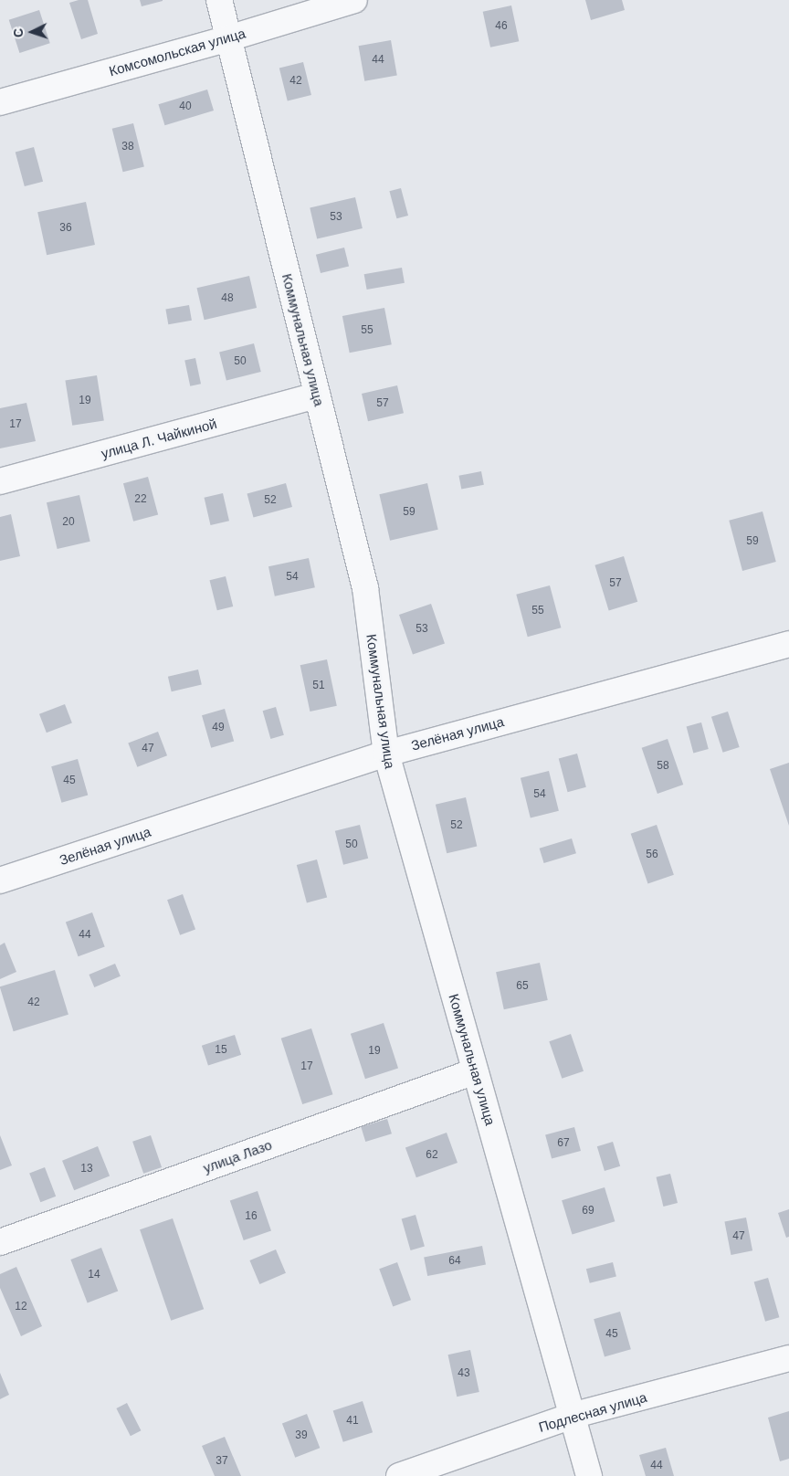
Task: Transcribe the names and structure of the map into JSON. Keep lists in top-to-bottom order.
{
  "streets": {
    "street": [
      "Комсомольская улица",
      "Коммунальная улица",
      "улица Л. Чайкиной",
      "Зелёная улица",
      "улица Лазо",
      "Подлесная улица"
    ]
  },
  "crossings": [
    ["Комсомольская улица", "Коммунальная улица"],
    ["Коммунальная улица", "улица Л. Чайкиной"],
    ["Коммунальная улица", "Зелёная улица"],
    ["Коммунальная улица", "улица Лазо"],
    ["Коммунальная улица", "Подлесная улица"]
  ],
  "house_numbers": [
    "46",
    "44",
    "42",
    "40",
    "38",
    "53",
    "36",
    "48",
    "55",
    "50",
    "19",
    "57",
    "17",
    "22",
    "52",
    "59",
    "20",
    "59",
    "54",
    "57",
    "55",
    "53",
    "51",
    "49",
    "47",
    "58",
    "45",
    "54",
    "52",
    "50",
    "56",
    "44",
    "65",
    "42",
    "15",
    "19",
    "17",
    "67",
    "62",
    "13",
    "69",
    "16",
    "47",
    "64",
    "14",
    "12",
    "45",
    "43",
    "41",
    "39",
    "37",
    "44"
  ],
  "north": "left"
}
